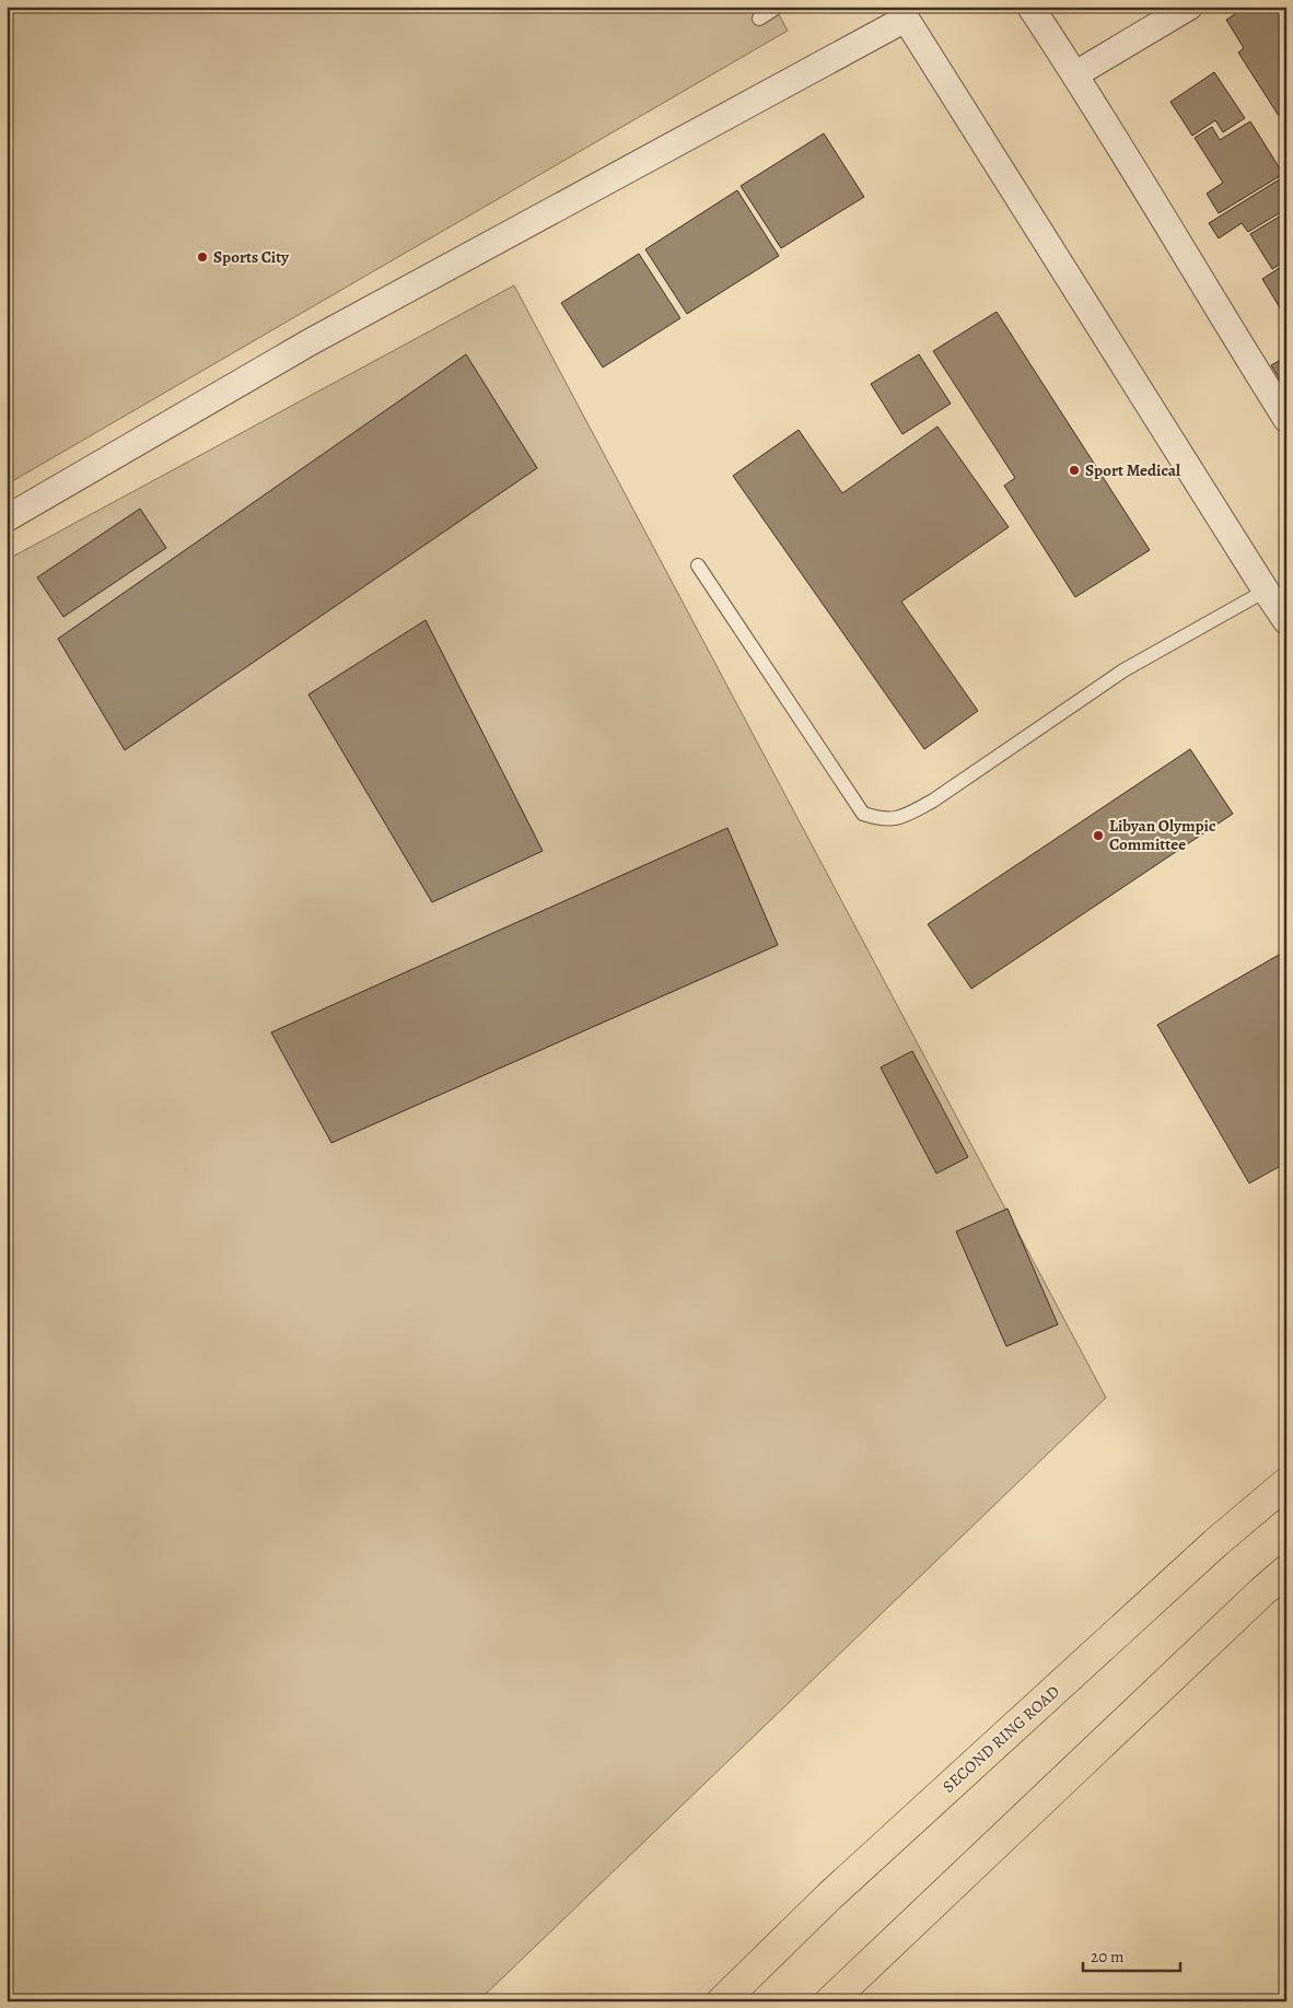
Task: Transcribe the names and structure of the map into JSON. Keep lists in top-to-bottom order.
{
  "streets": {
    "highway": ["SECOND RING ROAD"]
  },
  "places": ["Sports City", "Sport Medical", "Libyan Olympic Committee"],
  "scale_bar": "20 m"
}
